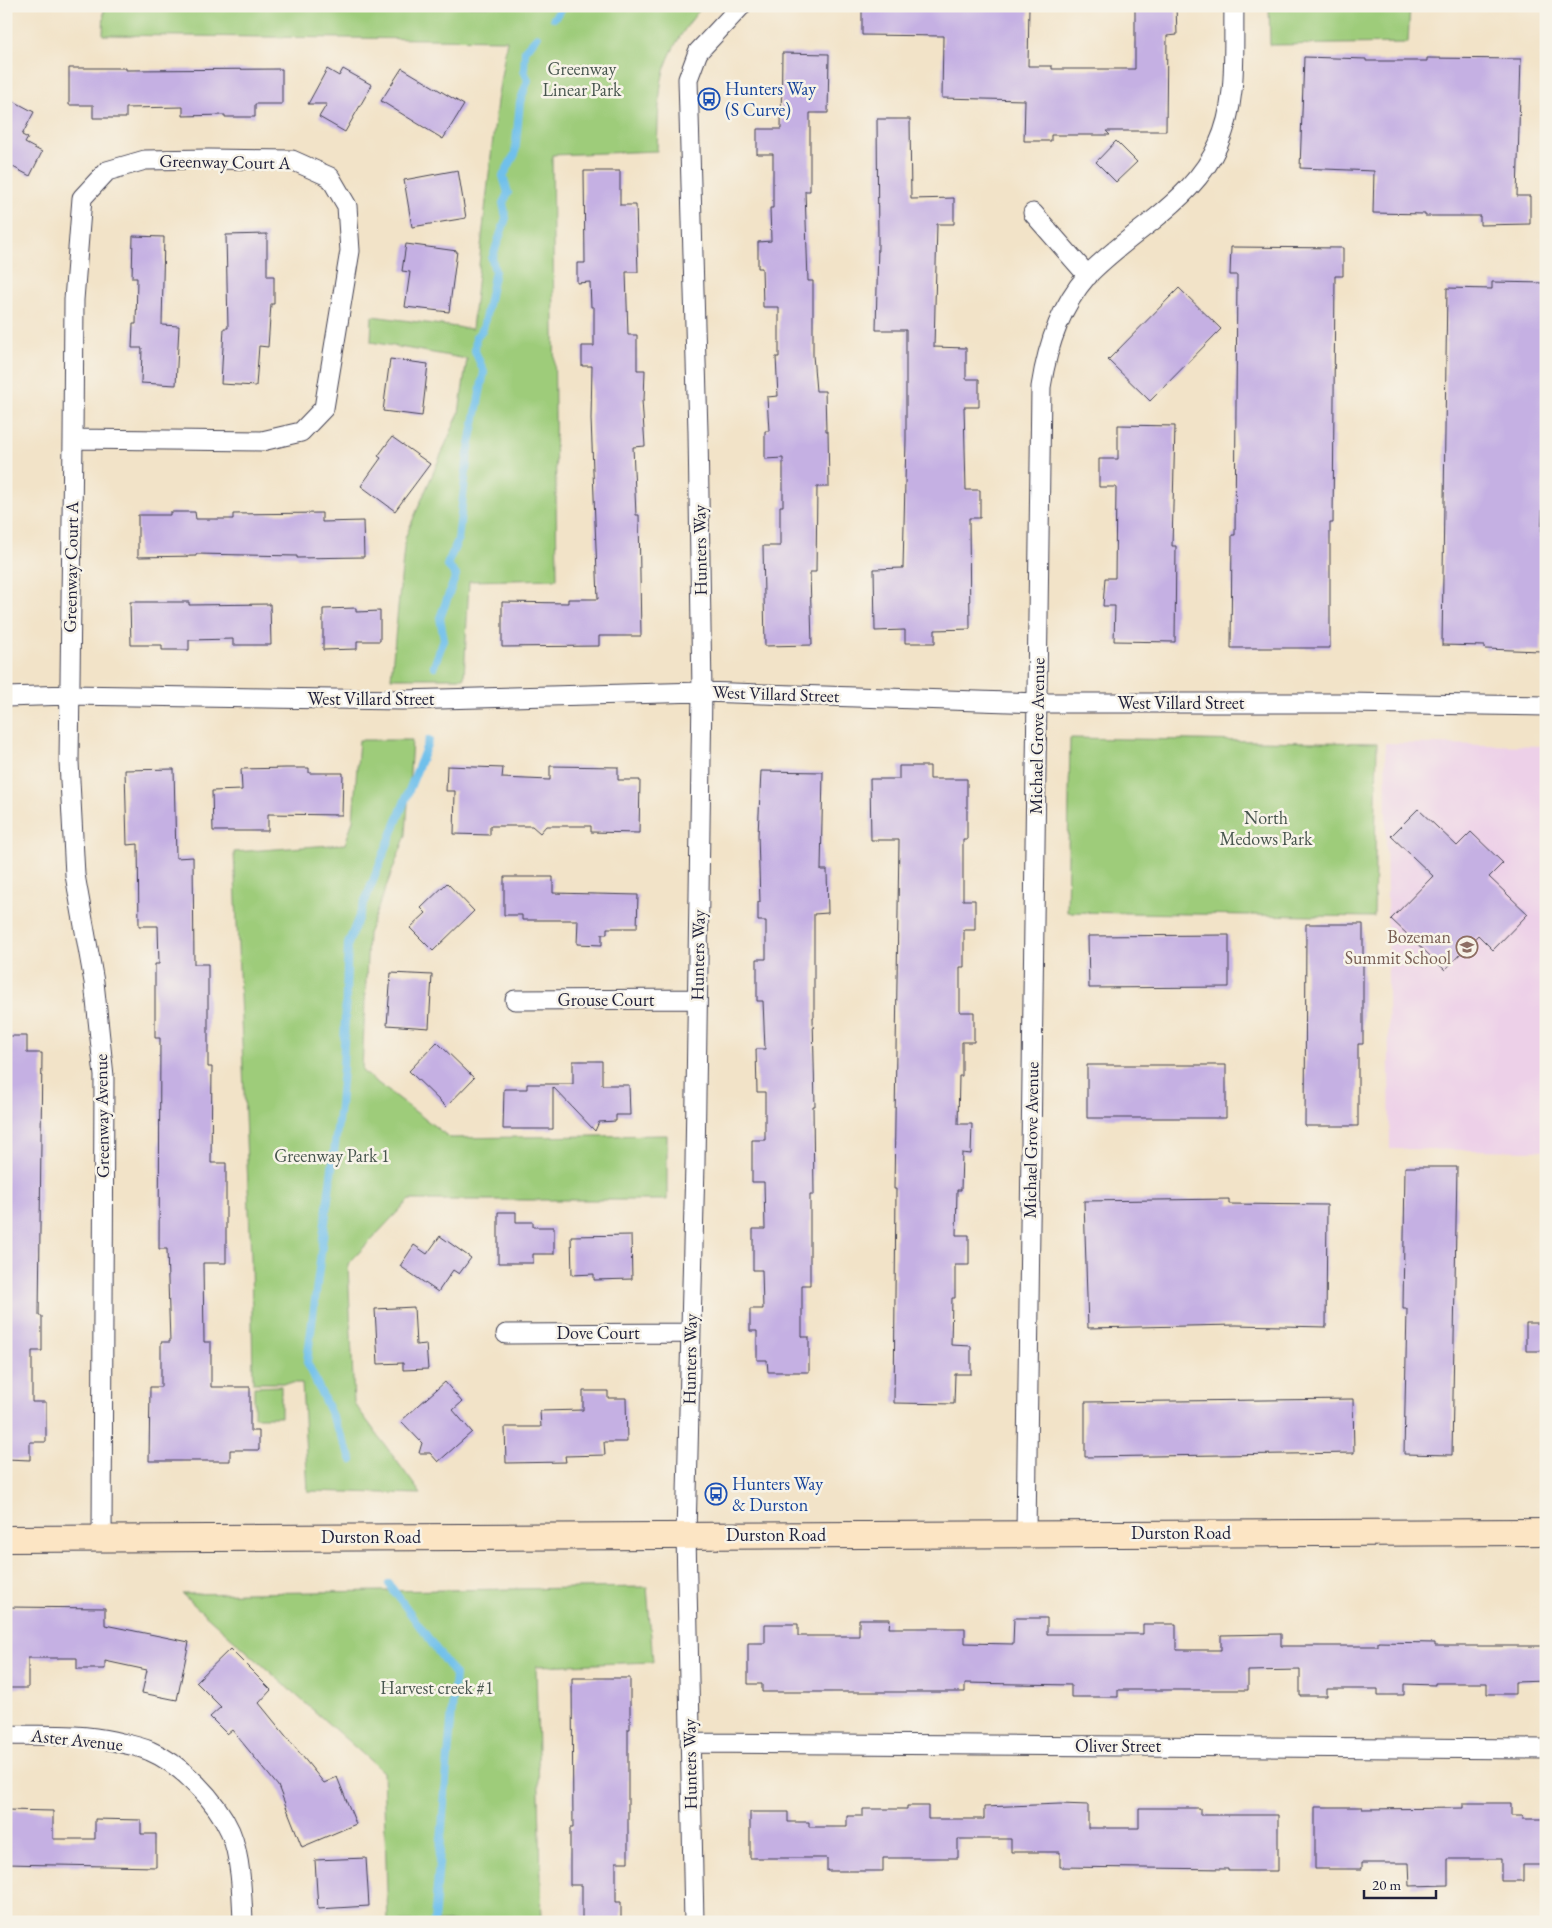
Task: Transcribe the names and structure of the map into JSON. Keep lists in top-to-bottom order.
{
  "streets": {
    "main road": ["Durston Road"],
    "street": [
      "Greenway Court A",
      "Hunters Way",
      "West Villard Street",
      "Michael Grove Avenue",
      "Grouse Court",
      "Greenway Avenue",
      "Dove Court",
      "Aster Avenue",
      "Oliver Street"
    ]
  },
  "crossings": [
    ["Greenway Court A", "West Villard Street"],
    ["Greenway Court A", "Greenway Avenue"],
    ["Hunters Way", "West Villard Street"],
    ["Hunters Way", "Grouse Court"],
    ["Hunters Way", "Dove Court"],
    ["Hunters Way", "Durston Road"],
    ["Hunters Way", "Oliver Street"],
    ["West Villard Street", "Michael Grove Avenue"],
    ["West Villard Street", "Greenway Avenue"],
    ["Michael Grove Avenue", "Durston Road"],
    ["Greenway Avenue", "Durston Road"]
  ],
  "parks": [
    "Greenway Linear Park",
    "North Medows Park",
    "Greenway Park 1",
    "Harvest creek #1"
  ],
  "places": {
    "bus stop": ["Hunters Way (S Curve)", "Hunters Way & Durston"],
    "school or university": ["Bozeman Summit School"]
  },
  "scale_bar": "20 m"
}
